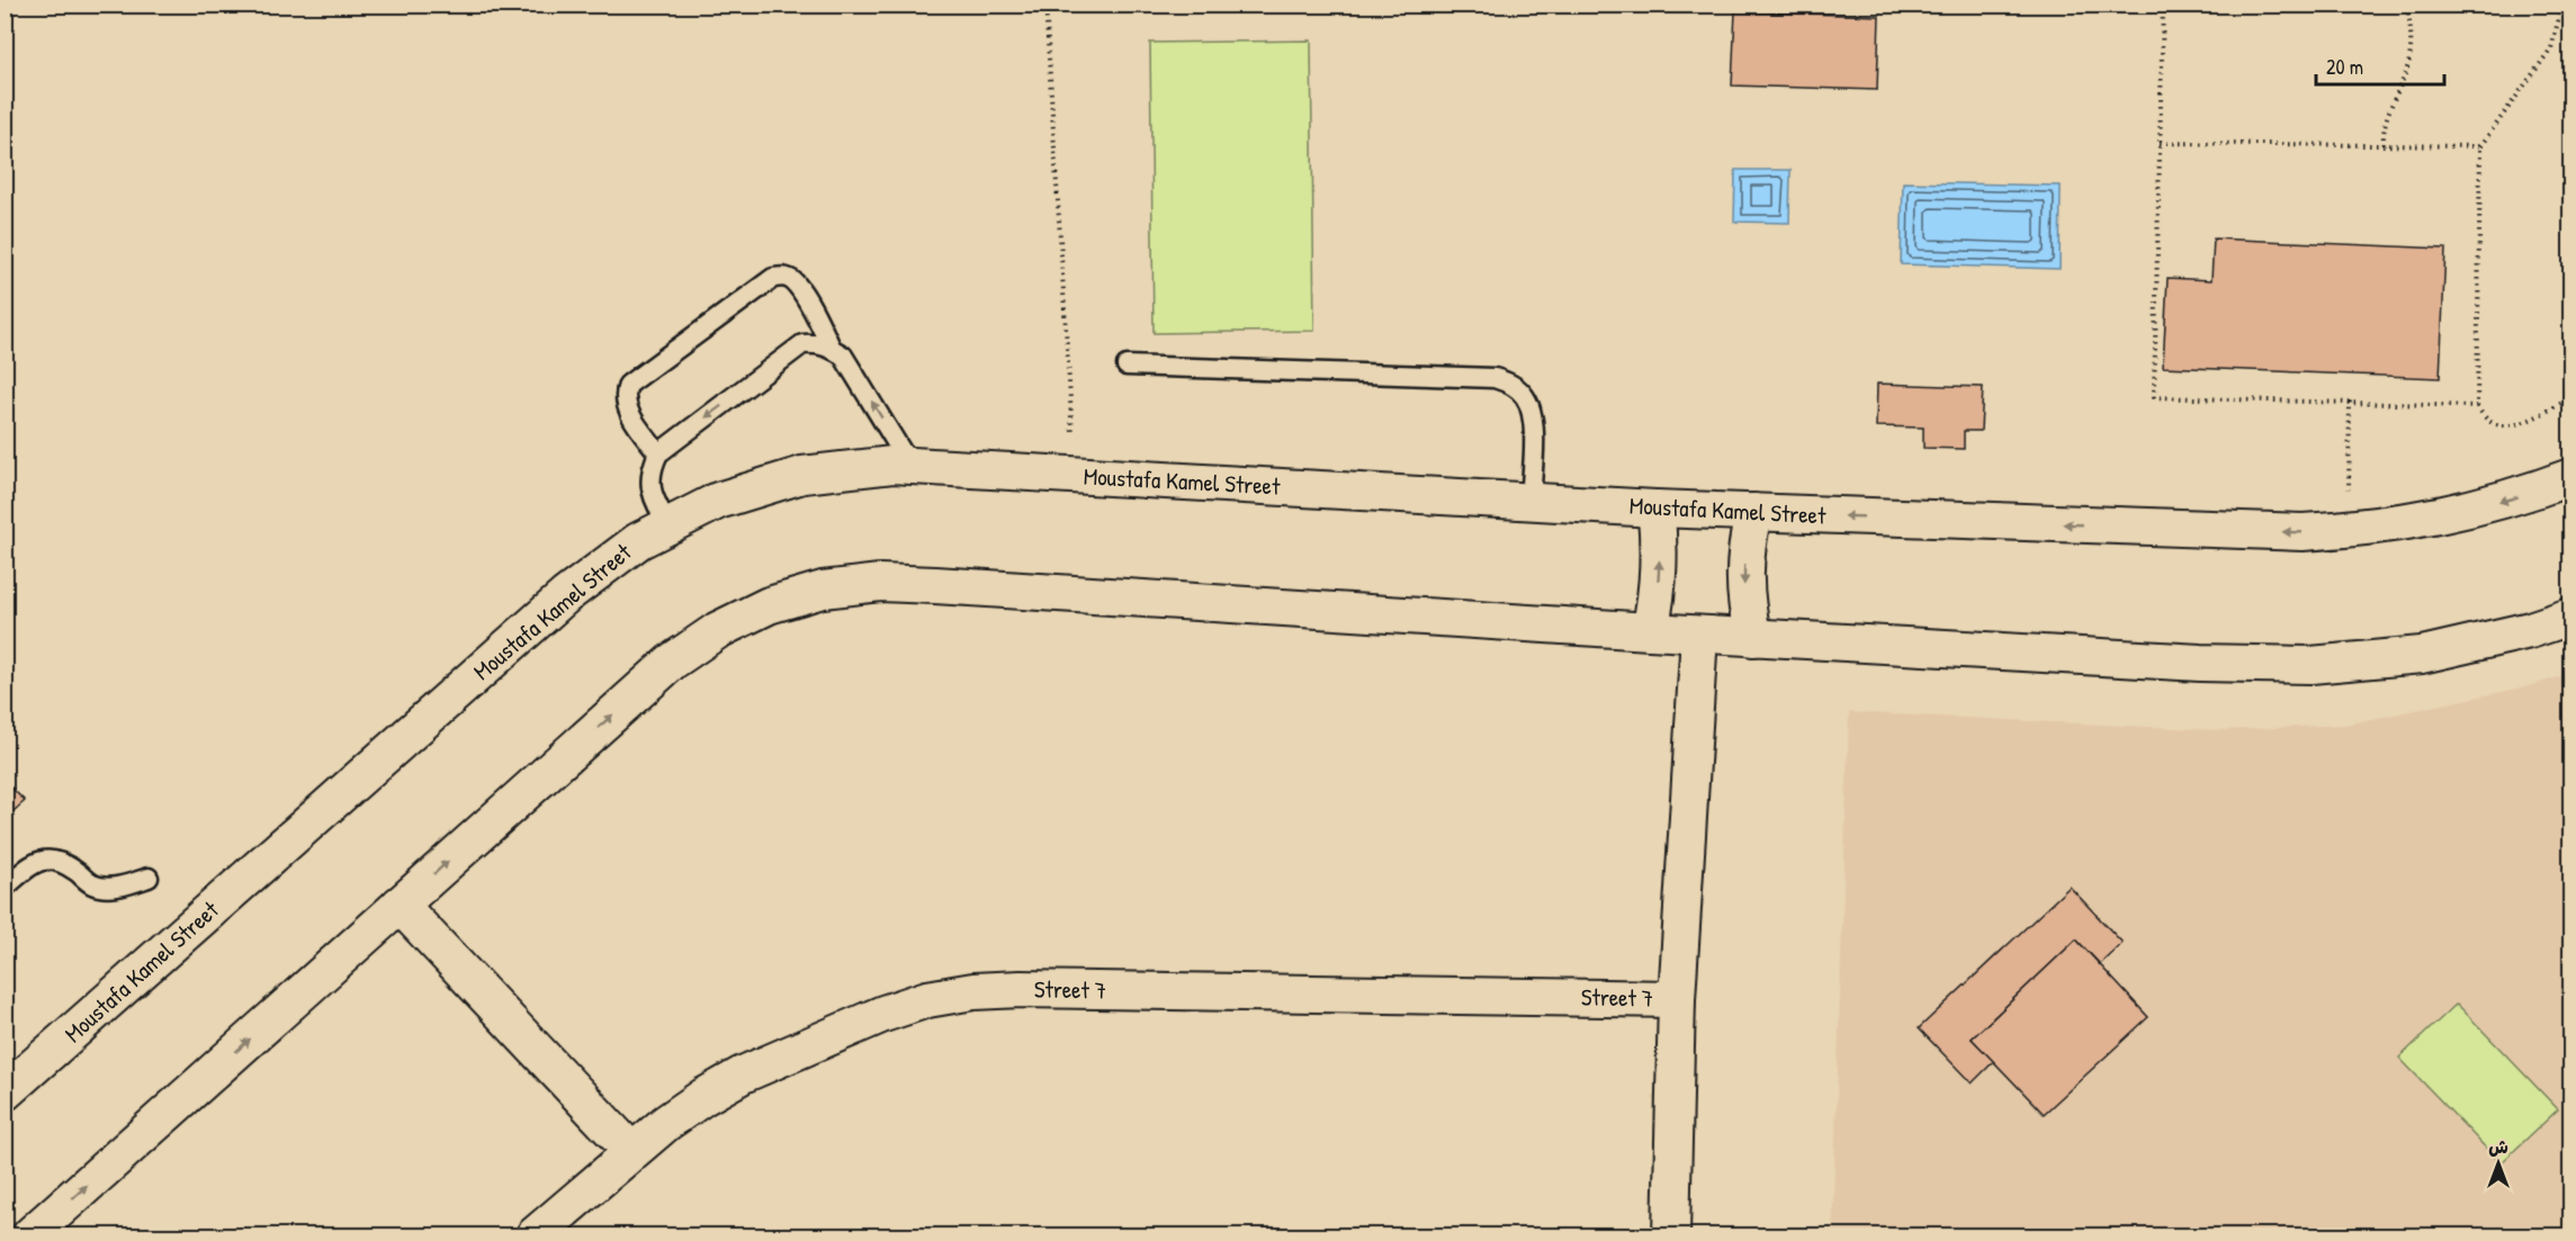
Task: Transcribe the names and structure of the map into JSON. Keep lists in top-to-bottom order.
{
  "streets": {
    "street": ["Moustafa Kamel Street", "Street 7"]
  },
  "scale_bar": "20 m",
  "north": "top"
}
